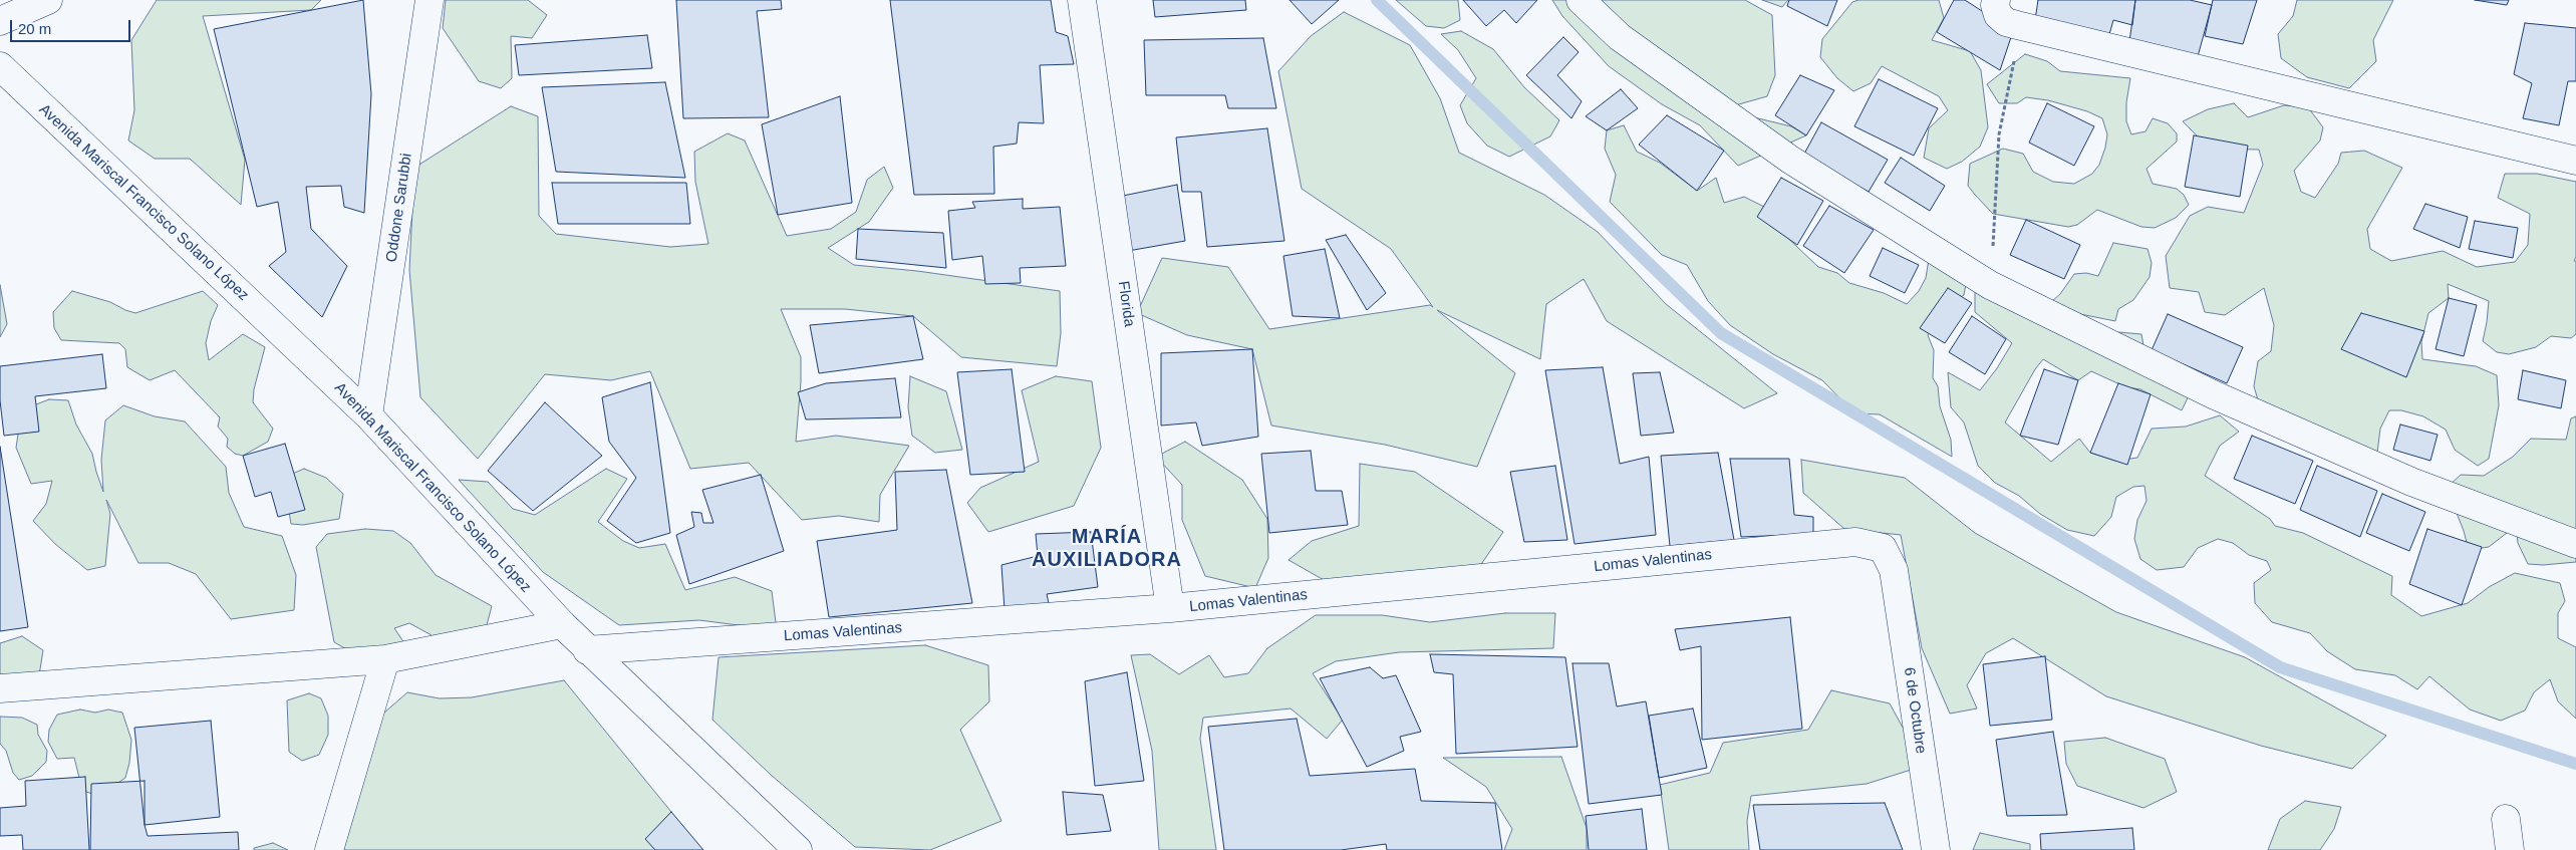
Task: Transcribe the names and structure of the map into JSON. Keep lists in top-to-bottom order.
{
  "streets": {
    "street": [
      "Avenida Mariscal Francisco Solano López",
      "Oddone Sarubbi",
      "Florida",
      "Lomas Valentinas",
      "6 de Octubre"
    ]
  },
  "crossings": [
    ["Avenida Mariscal Francisco Solano López", "Oddone Sarubbi"],
    ["Avenida Mariscal Francisco Solano López", "Lomas Valentinas"],
    ["Florida", "Lomas Valentinas"],
    ["Lomas Valentinas", "6 de Octubre"]
  ],
  "districts": ["MARÍA AUXILIADORA"],
  "scale_bar": "20 m"
}
